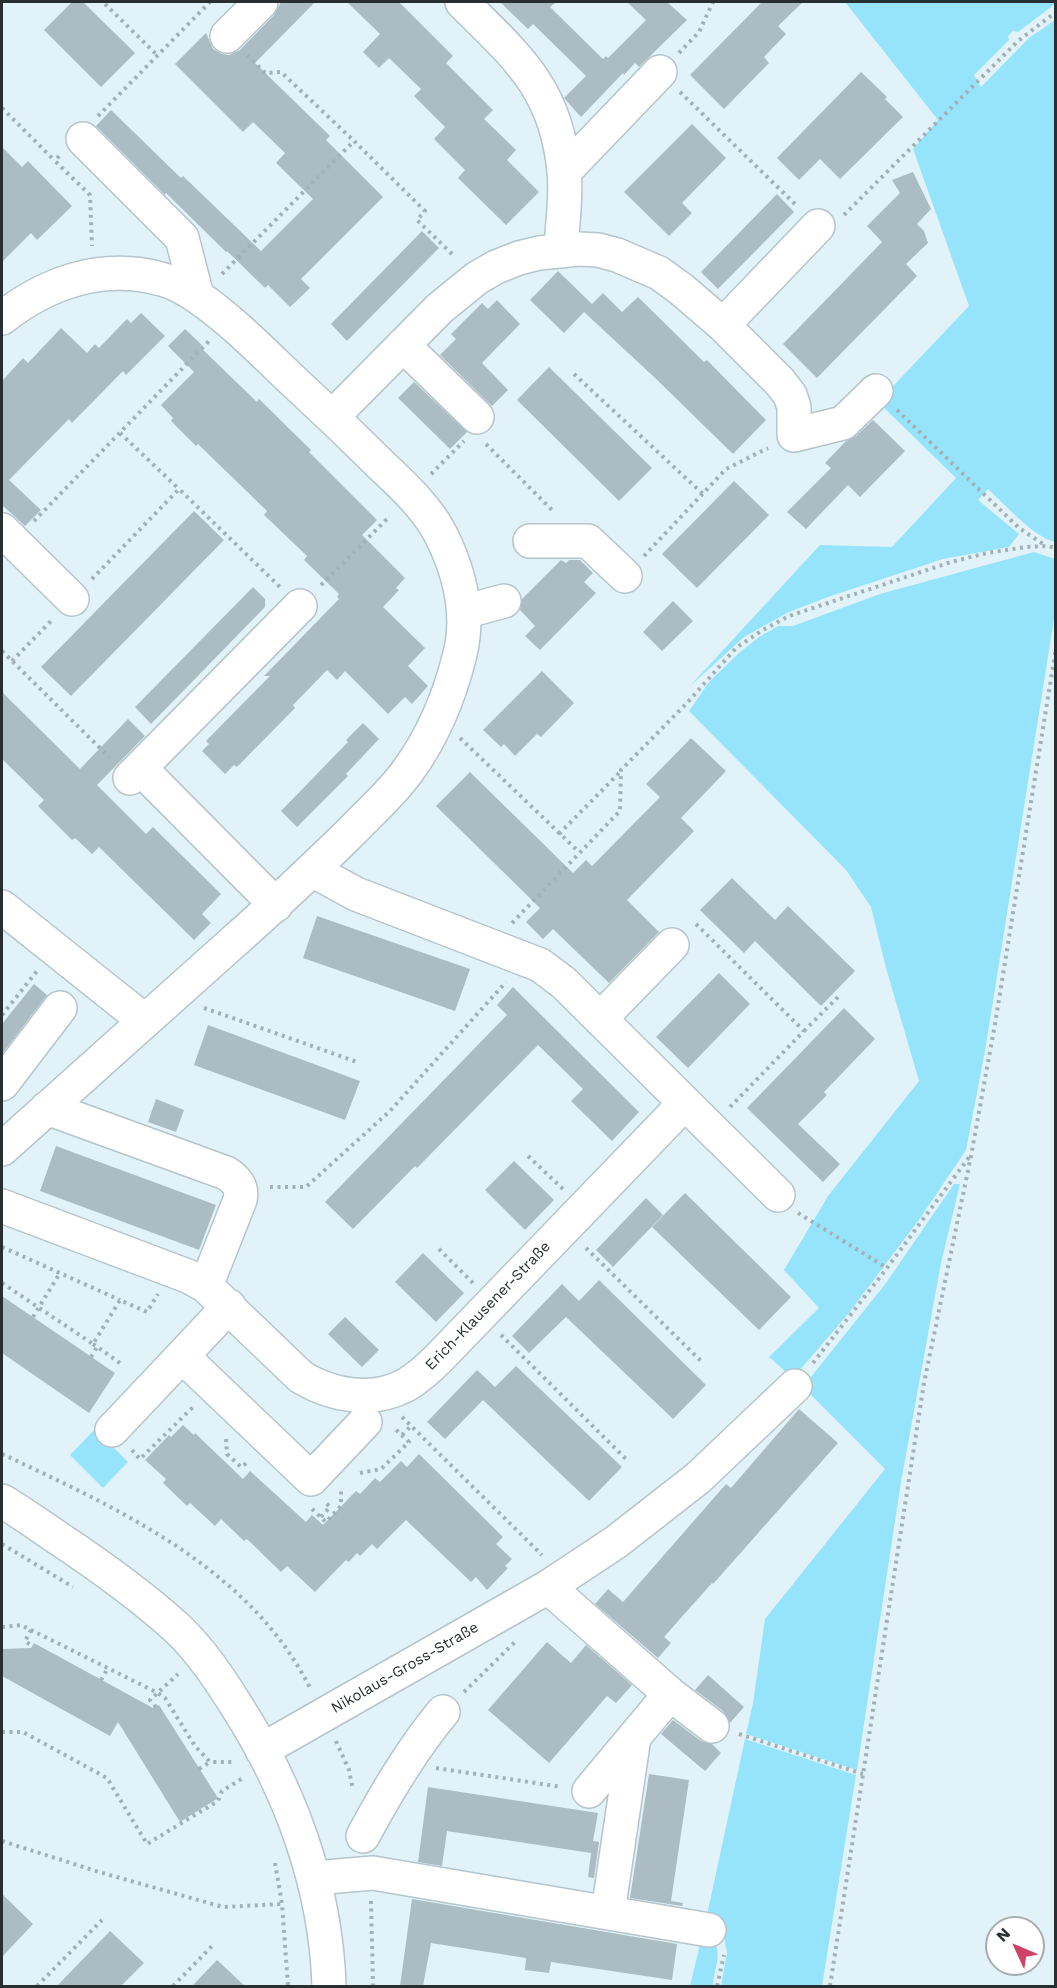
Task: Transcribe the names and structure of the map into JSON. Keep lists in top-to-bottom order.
{
  "streets": {
    "street": ["Erich-Klausener-Straße", "Nikolaus-Gross-Straße"]
  },
  "north": "top left"
}
